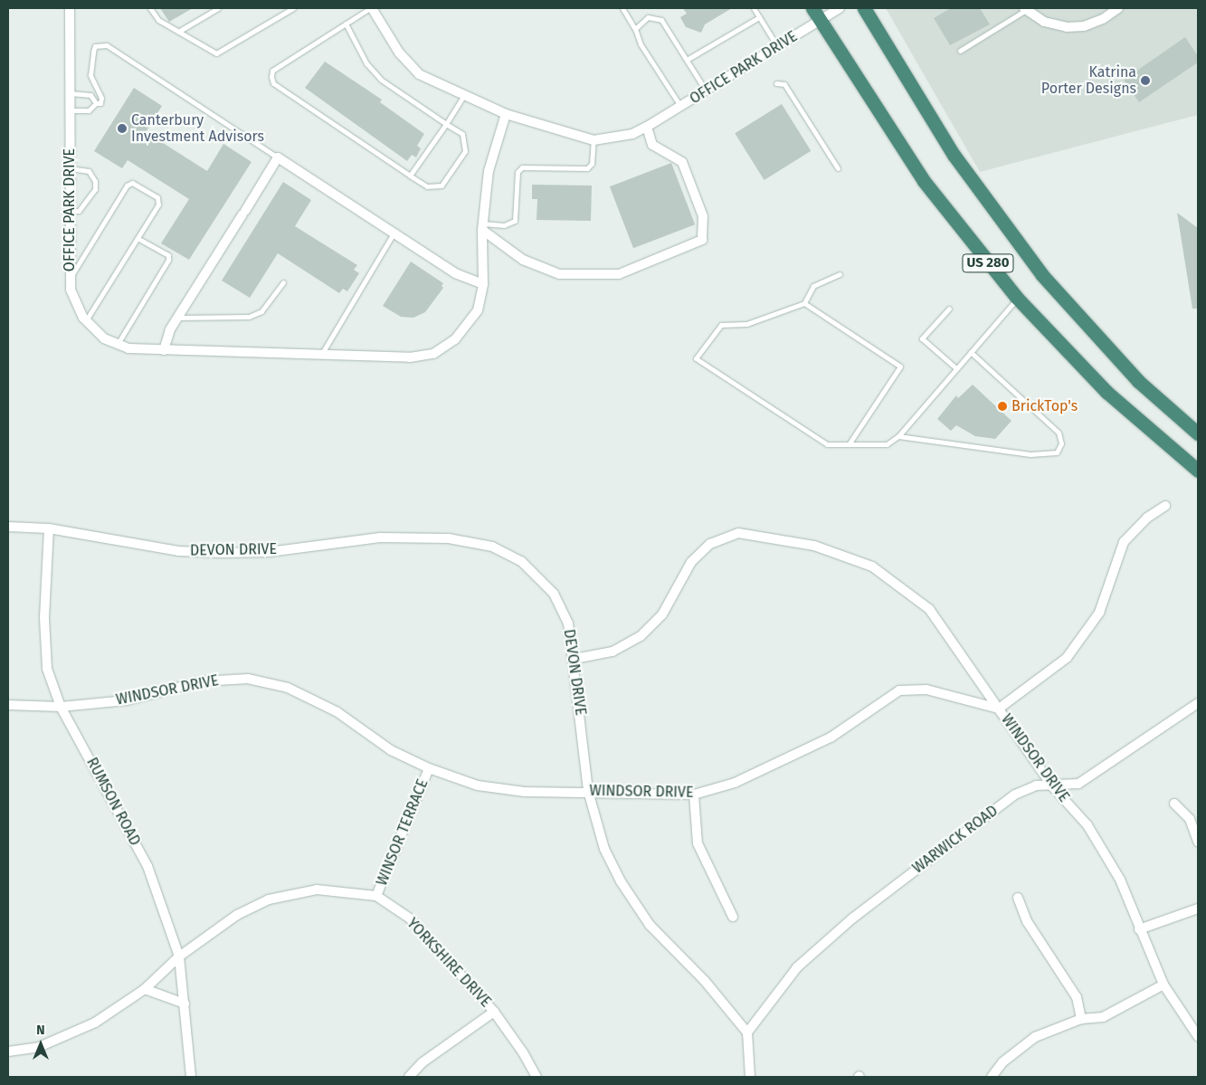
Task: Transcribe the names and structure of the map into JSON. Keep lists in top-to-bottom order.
{
  "streets": {
    "highway": ["US 280"],
    "street": [
      "OFFICE PARK DRIVE",
      "DEVON DRIVE",
      "WINDSOR DRIVE",
      "RUMSON ROAD",
      "WINSOR TERRACE",
      "WARWICK ROAD",
      "YORKSHIRE DRIVE"
    ]
  },
  "crossings": [
    ["OFFICE PARK DRIVE", "US 280"],
    ["DEVON DRIVE", "WINDSOR DRIVE"],
    ["DEVON DRIVE", "RUMSON ROAD"],
    ["DEVON DRIVE", "WARWICK ROAD"],
    ["WINDSOR DRIVE", "RUMSON ROAD"],
    ["WINDSOR DRIVE", "WINSOR TERRACE"],
    ["WINDSOR DRIVE", "WARWICK ROAD"],
    ["RUMSON ROAD", "YORKSHIRE DRIVE"],
    ["WINSOR TERRACE", "YORKSHIRE DRIVE"]
  ],
  "places": ["Katrina Porter Designs", "Canterbury Investment Advisors", "BrickTop's"],
  "north": "top"
}
